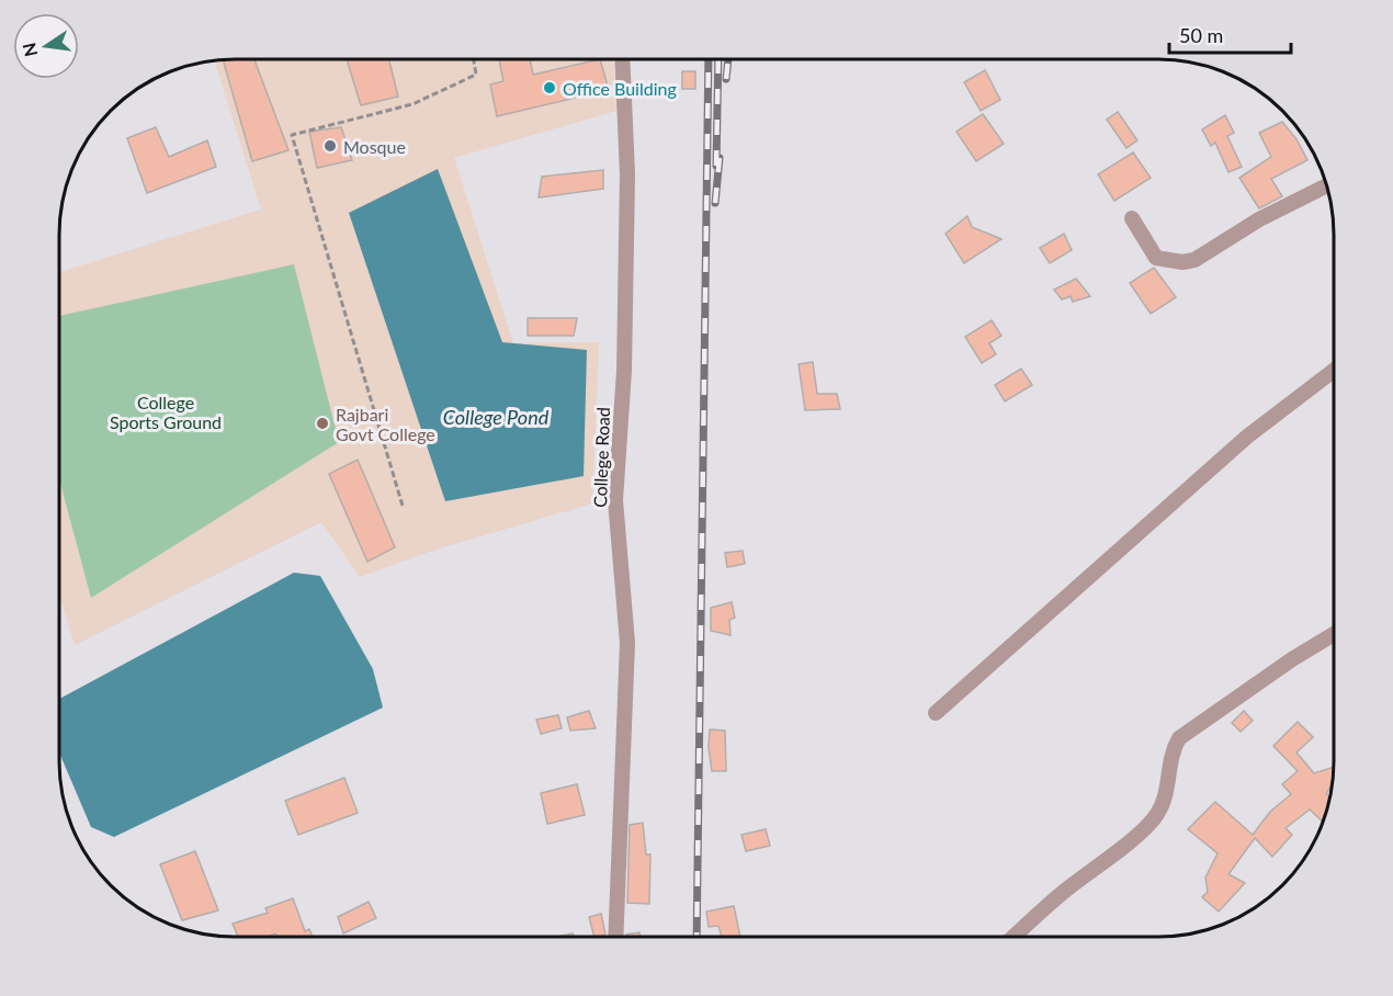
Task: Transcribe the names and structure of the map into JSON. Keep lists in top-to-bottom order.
{
  "streets": {
    "street": ["College Road"]
  },
  "water": ["College Pond"],
  "parks": ["College Sports Ground"],
  "places": ["Office Building", "Mosque", "Rajbari Govt College"],
  "scale_bar": "50 m",
  "north": "left"
}
